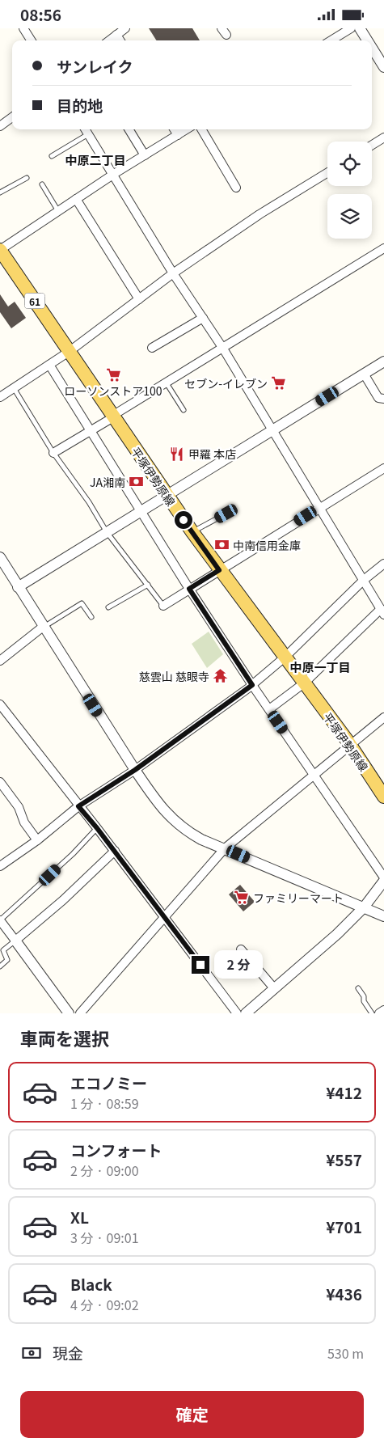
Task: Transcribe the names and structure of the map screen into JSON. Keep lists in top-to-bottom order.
{
  "streets": {
    "main road": ["61", "平塚伊勢原線"]
  },
  "districts": ["中原二丁目", "中原一丁目"],
  "places": {
    "supermarket": ["ローソンストア100", "セブン-イレブン", "ファミリーマート"],
    "restaurant": ["甲羅 本店"],
    "bank": ["JA湘南", "中南信用金庫"],
    "temple": ["慈雲山 慈眼寺"]
  },
  "page": {
    "status": "08:56",
    "banner": ["サンレイク", "目的地"],
    "bubble": "2 分",
    "heading": "車両を選択",
    "list": [
      {
        "name": "エコノミー",
        "note": "1 分 · 08:59",
        "value": "¥412"
      },
      {
        "name": "コンフォート",
        "note": "2 分 · 09:00",
        "value": "¥557"
      },
      {
        "name": "XL",
        "note": "3 分 · 09:01",
        "value": "¥701"
      },
      {
        "name": "Black",
        "note": "4 分 · 09:02",
        "value": "¥436"
      }
    ],
    "pay": ["現金", "530 m"],
    "buttons": "確定"
  }
}
